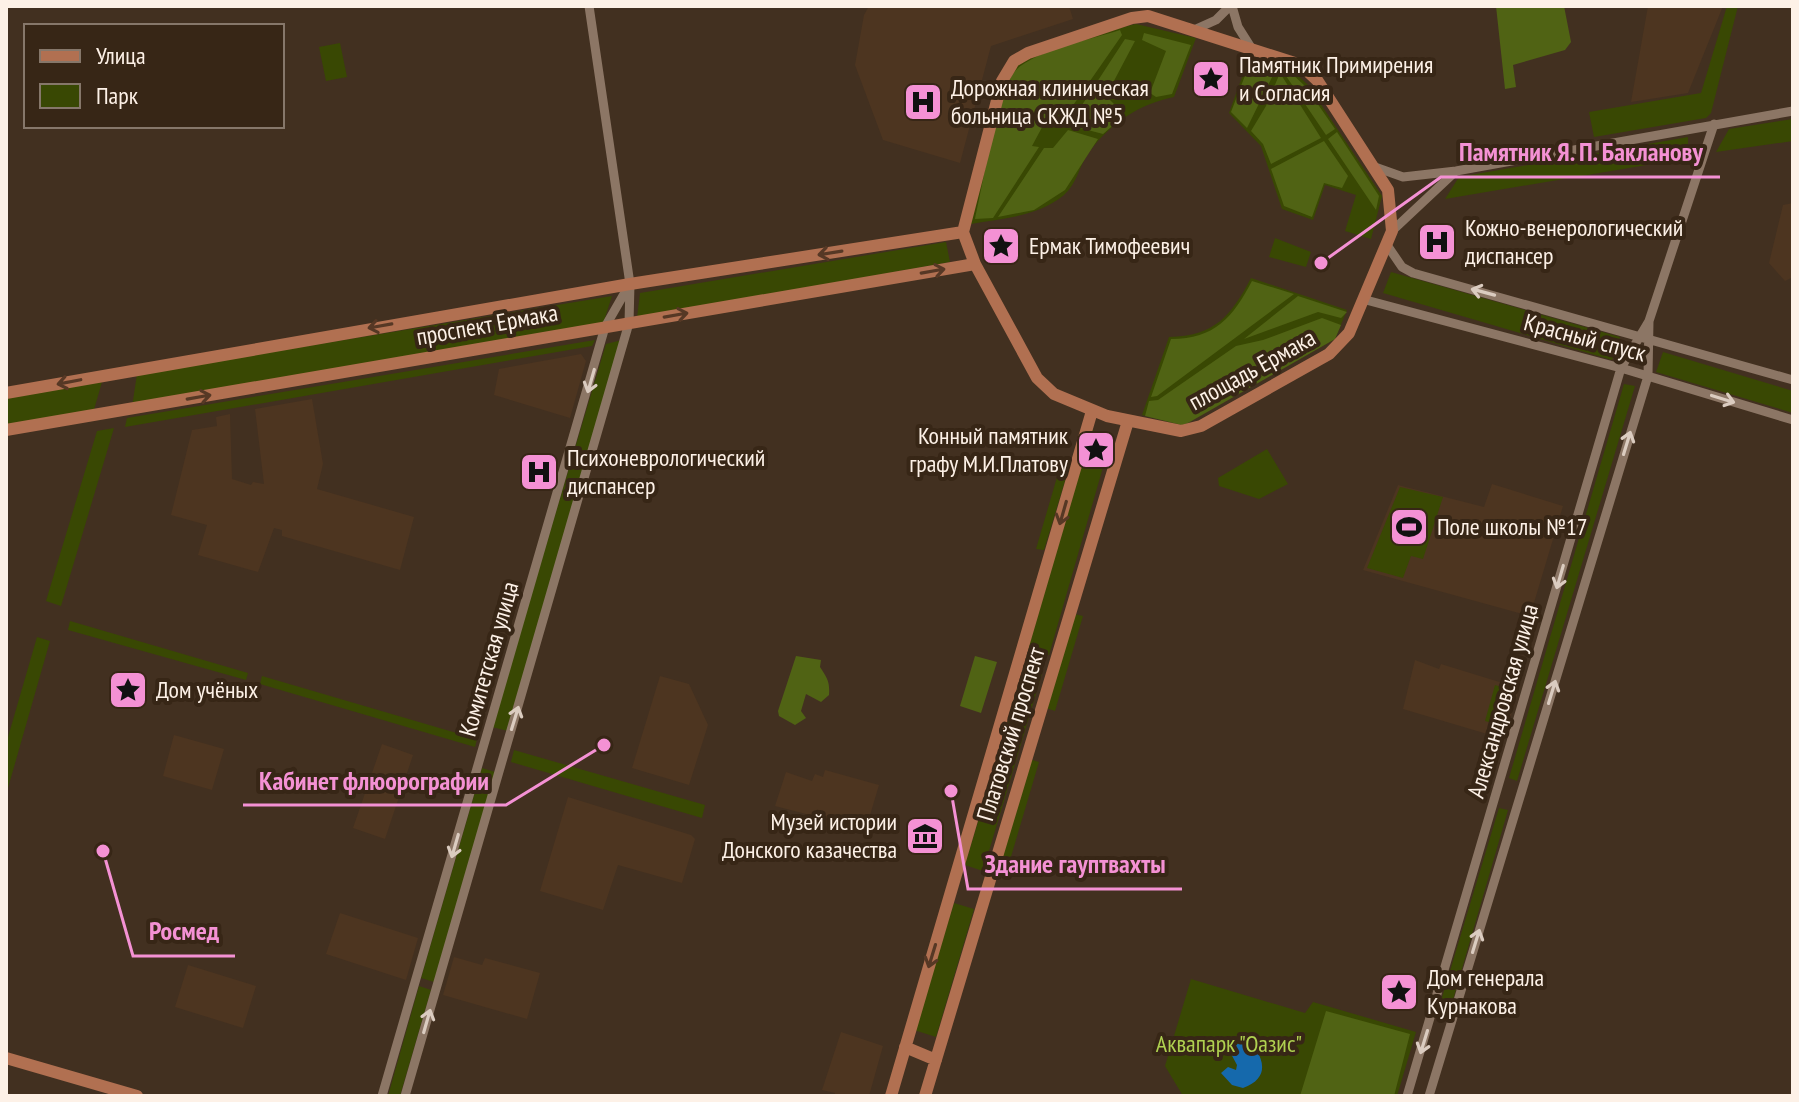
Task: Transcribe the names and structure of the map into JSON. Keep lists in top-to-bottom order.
{
  "streets": {
    "main road": ["проспект Ермака", "площадь Ермака", "Платовский проспект"],
    "street": ["Красный спуск", "Комитетская улица", "Александровская улица"]
  },
  "crossings": [
    ["проспект Ермака", "площадь Ермака"],
    ["проспект Ермака", "Комитетская улица"],
    ["Красный спуск", "площадь Ермака"],
    ["Красный спуск", "Александровская улица"],
    ["площадь Ермака", "Платовский проспект"]
  ],
  "parks": ["Аквапарк \"Оазис\""],
  "places": {
    "place": [
      "Памятник Примирения и Cогласия",
      "Ермак Тимофеевич",
      "Конный памятник графу М.И.Платову",
      "Дом учёных",
      "Дом генерала Курнакова"
    ],
    "hospital": ["Дорожная клиническая больница СКЖД №5", "Кожно-венерологический диспансер", "Психоневрологический диспансер"],
    "other": [
      "Памятник Я. П. Бакланову",
      "Кабинет флюорографии",
      "Здание гауптвахты",
      "Росмед"
    ],
    "sports": ["Поле школы №17"],
    "museum": ["Музей истории Донского казачества"]
  },
  "legend": ["Улица", "Парк"]
}
